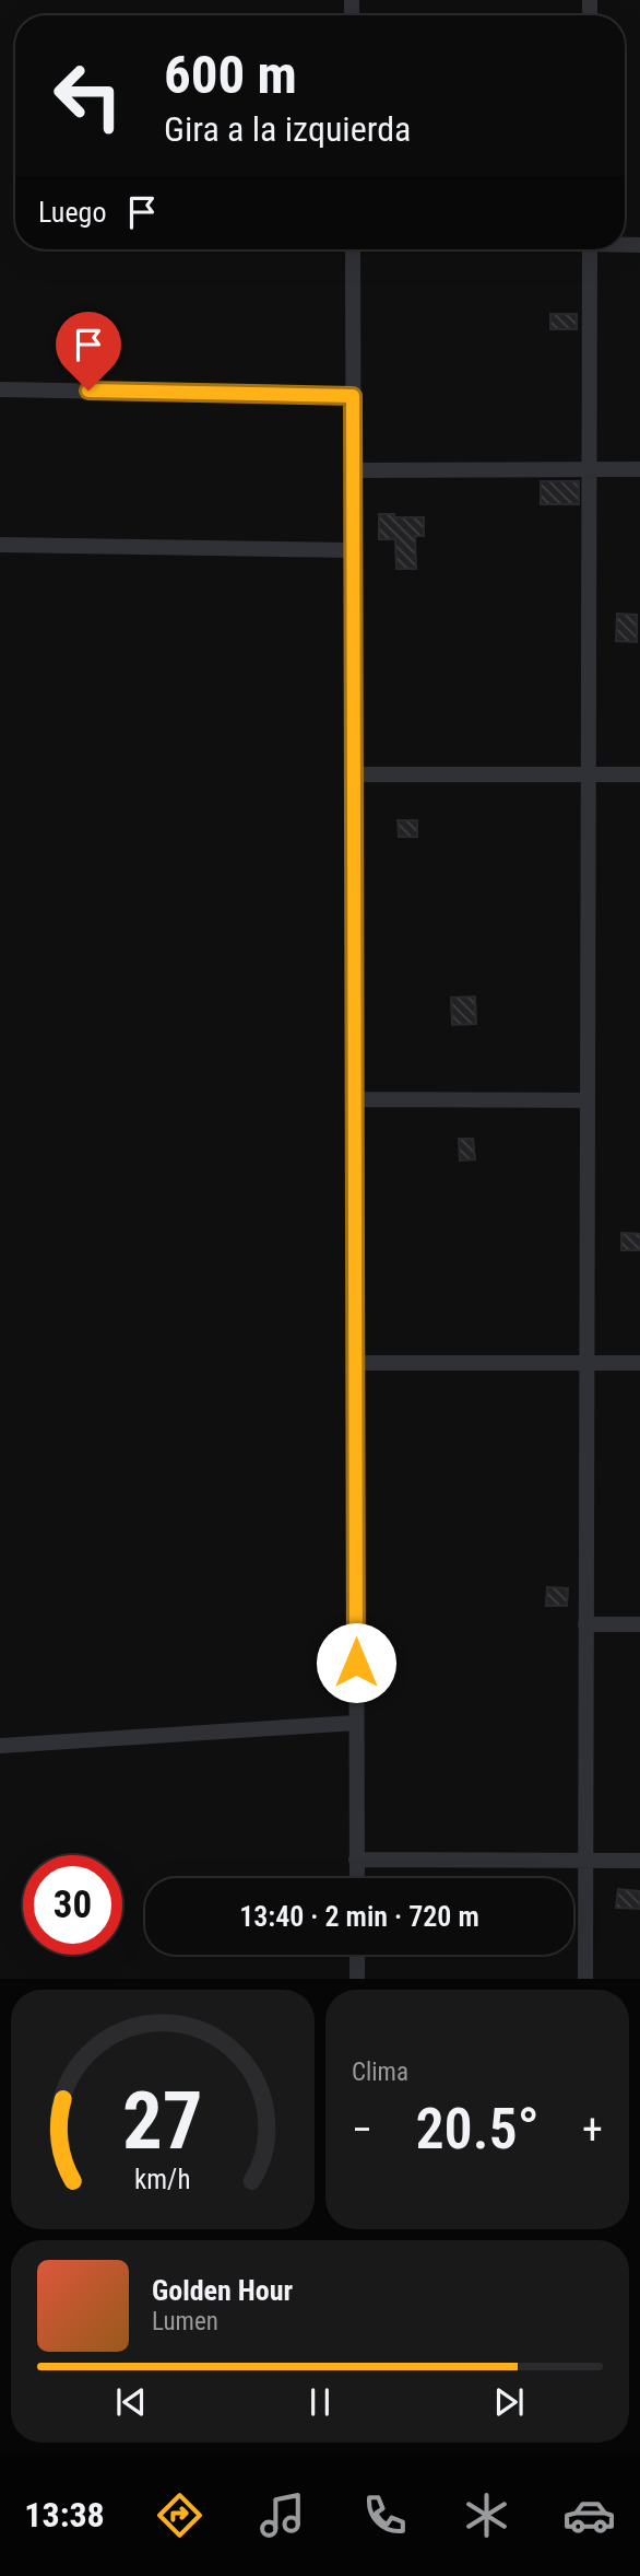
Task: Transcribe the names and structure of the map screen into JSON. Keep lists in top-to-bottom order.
{
  "page": {
    "turn": ["600 m", "Gira a la izquierda"],
    "then": "Luego",
    "limit": "30",
    "trip": "13:40 · 2 min · 720 m",
    "tile": "Clima",
    "heat": ["−", "20.5°", "+"],
    "song": ["Golden Hour", "Lumen"],
    "tabs": "13:38",
    "gauge": ["27", "km/h"]
  }
}
